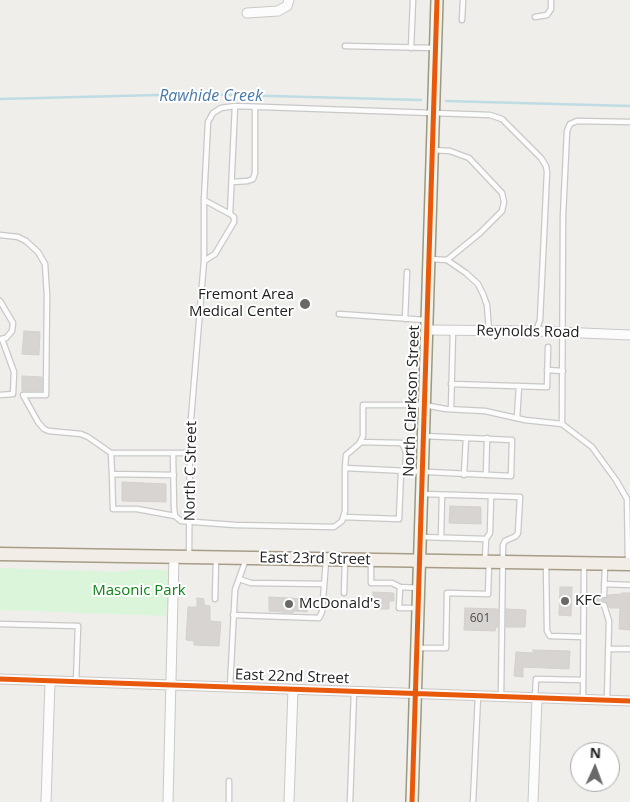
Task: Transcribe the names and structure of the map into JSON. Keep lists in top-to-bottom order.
{
  "streets": {
    "main road": ["East 23rd Street"],
    "street": ["Reynolds Road", "North Clarkson Street", "East 22nd Street"],
    "lane": ["North C Street"]
  },
  "crossings": [
    ["Reynolds Road", "North Clarkson Street"],
    ["North Clarkson Street", "East 23rd Street"],
    ["North Clarkson Street", "East 22nd Street"],
    ["North C Street", "East 23rd Street"]
  ],
  "water": ["Rawhide Creek"],
  "parks": ["Masonic Park"],
  "places": ["Fremont Area Medical Center", "KFC", "McDonald's"],
  "house_numbers": ["601"],
  "north": "top"
}
